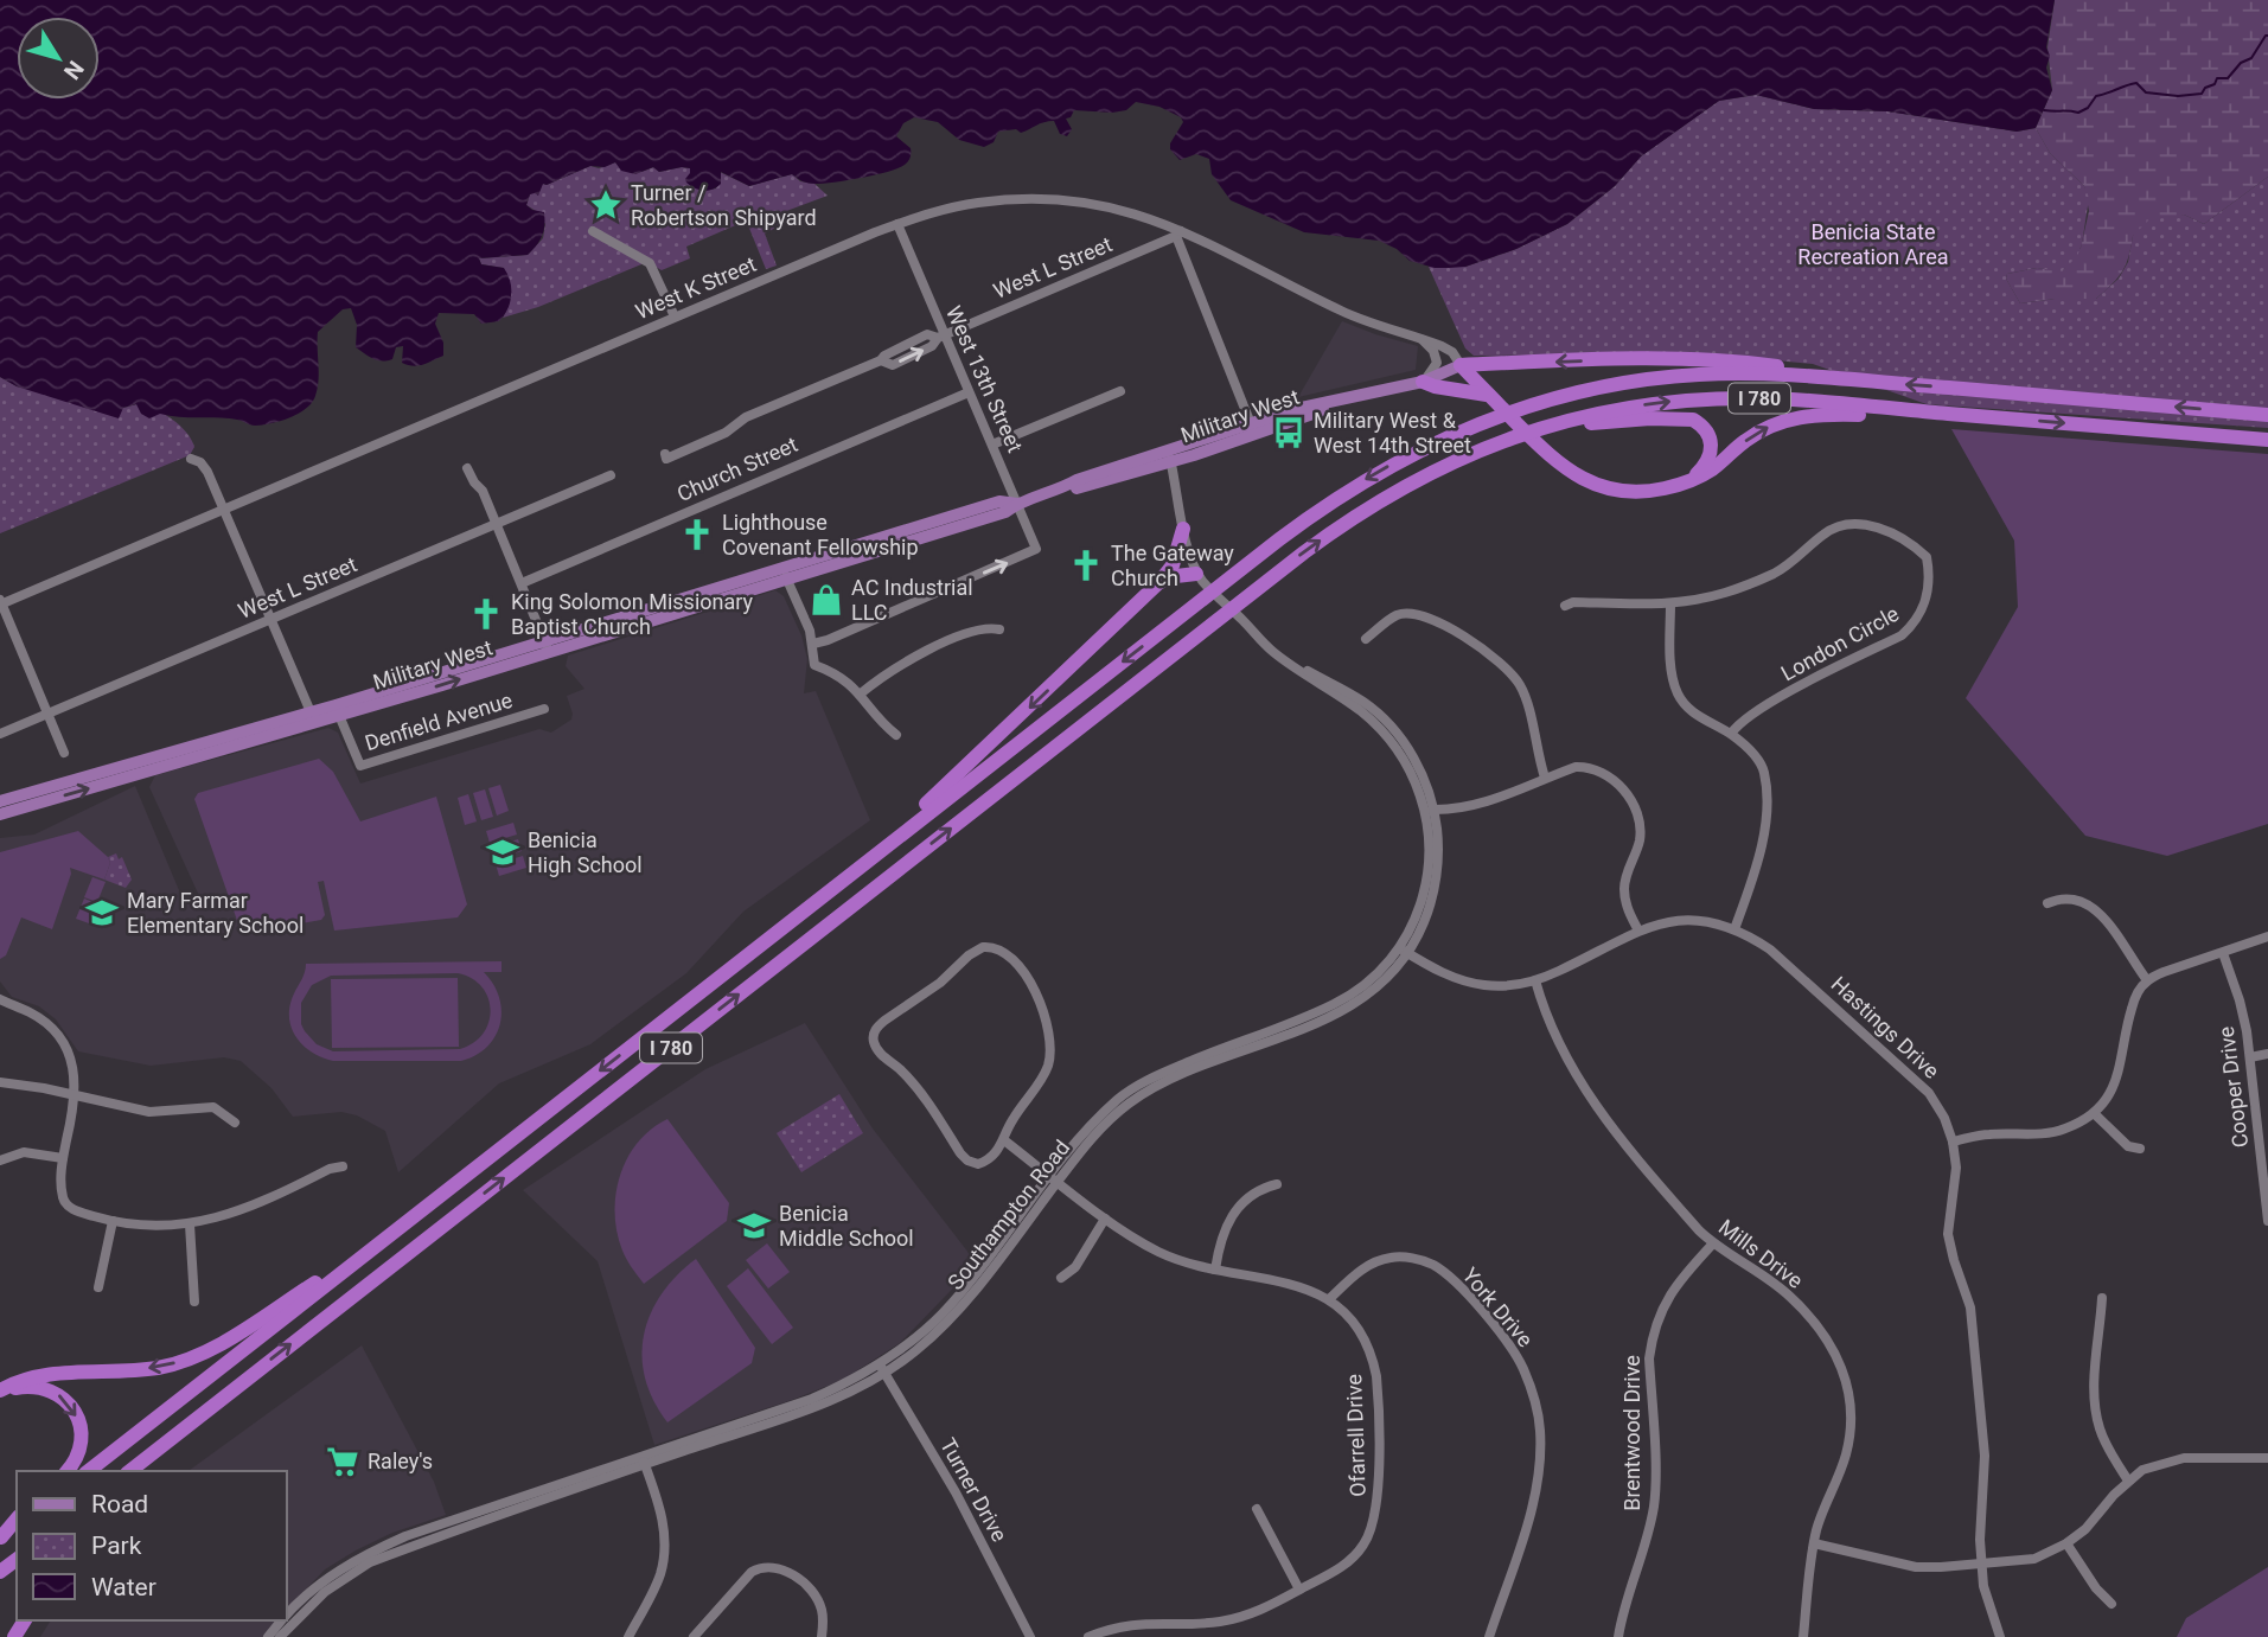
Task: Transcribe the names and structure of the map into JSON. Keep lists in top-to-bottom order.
{
  "streets": {
    "highway": ["I 780"],
    "main road": ["Military West"],
    "street": [
      "West L Street",
      "West K Street",
      "West 13th Street",
      "Church Street",
      "London Circle",
      "Denfield Avenue",
      "Hastings Drive",
      "Cooper Drive",
      "Southampton Road",
      "Mills Drive",
      "York Drive",
      "Brentwood Drive",
      "Ofarrell Drive",
      "Turner Drive"
    ]
  },
  "crossings": [
    ["West L Street", "West K Street"],
    ["West L Street", "West 13th Street"],
    ["West K Street", "West 13th Street"],
    ["West K Street", "Military West"],
    ["West 13th Street", "Military West"],
    ["West 13th Street", "Church Street"],
    ["Military West", "Denfield Avenue"],
    ["Military West", "Southampton Road"],
    ["Hastings Drive", "Southampton Road"],
    ["Hastings Drive", "Mills Drive"],
    ["Southampton Road", "Ofarrell Drive"],
    ["Southampton Road", "Turner Drive"],
    ["Mills Drive", "Brentwood Drive"],
    ["York Drive", "Ofarrell Drive"]
  ],
  "parks": ["Benicia State Recreation Area"],
  "places": {
    "place": ["Turner / Robertson Shipyard"],
    "bus stop": ["Military West & West 14th Street"],
    "church": ["Lighthouse Covenant Fellowship", "The Gateway Church", "King Solomon Missionary Baptist Church"],
    "shop": ["AC Industrial LLC"],
    "school or university": ["Benicia High School", "Mary Farmar Elementary School", "Benicia Middle School"],
    "supermarket": ["Raley's"]
  },
  "legend": ["Road", "Park", "Water"],
  "north": "bottom right"
}
